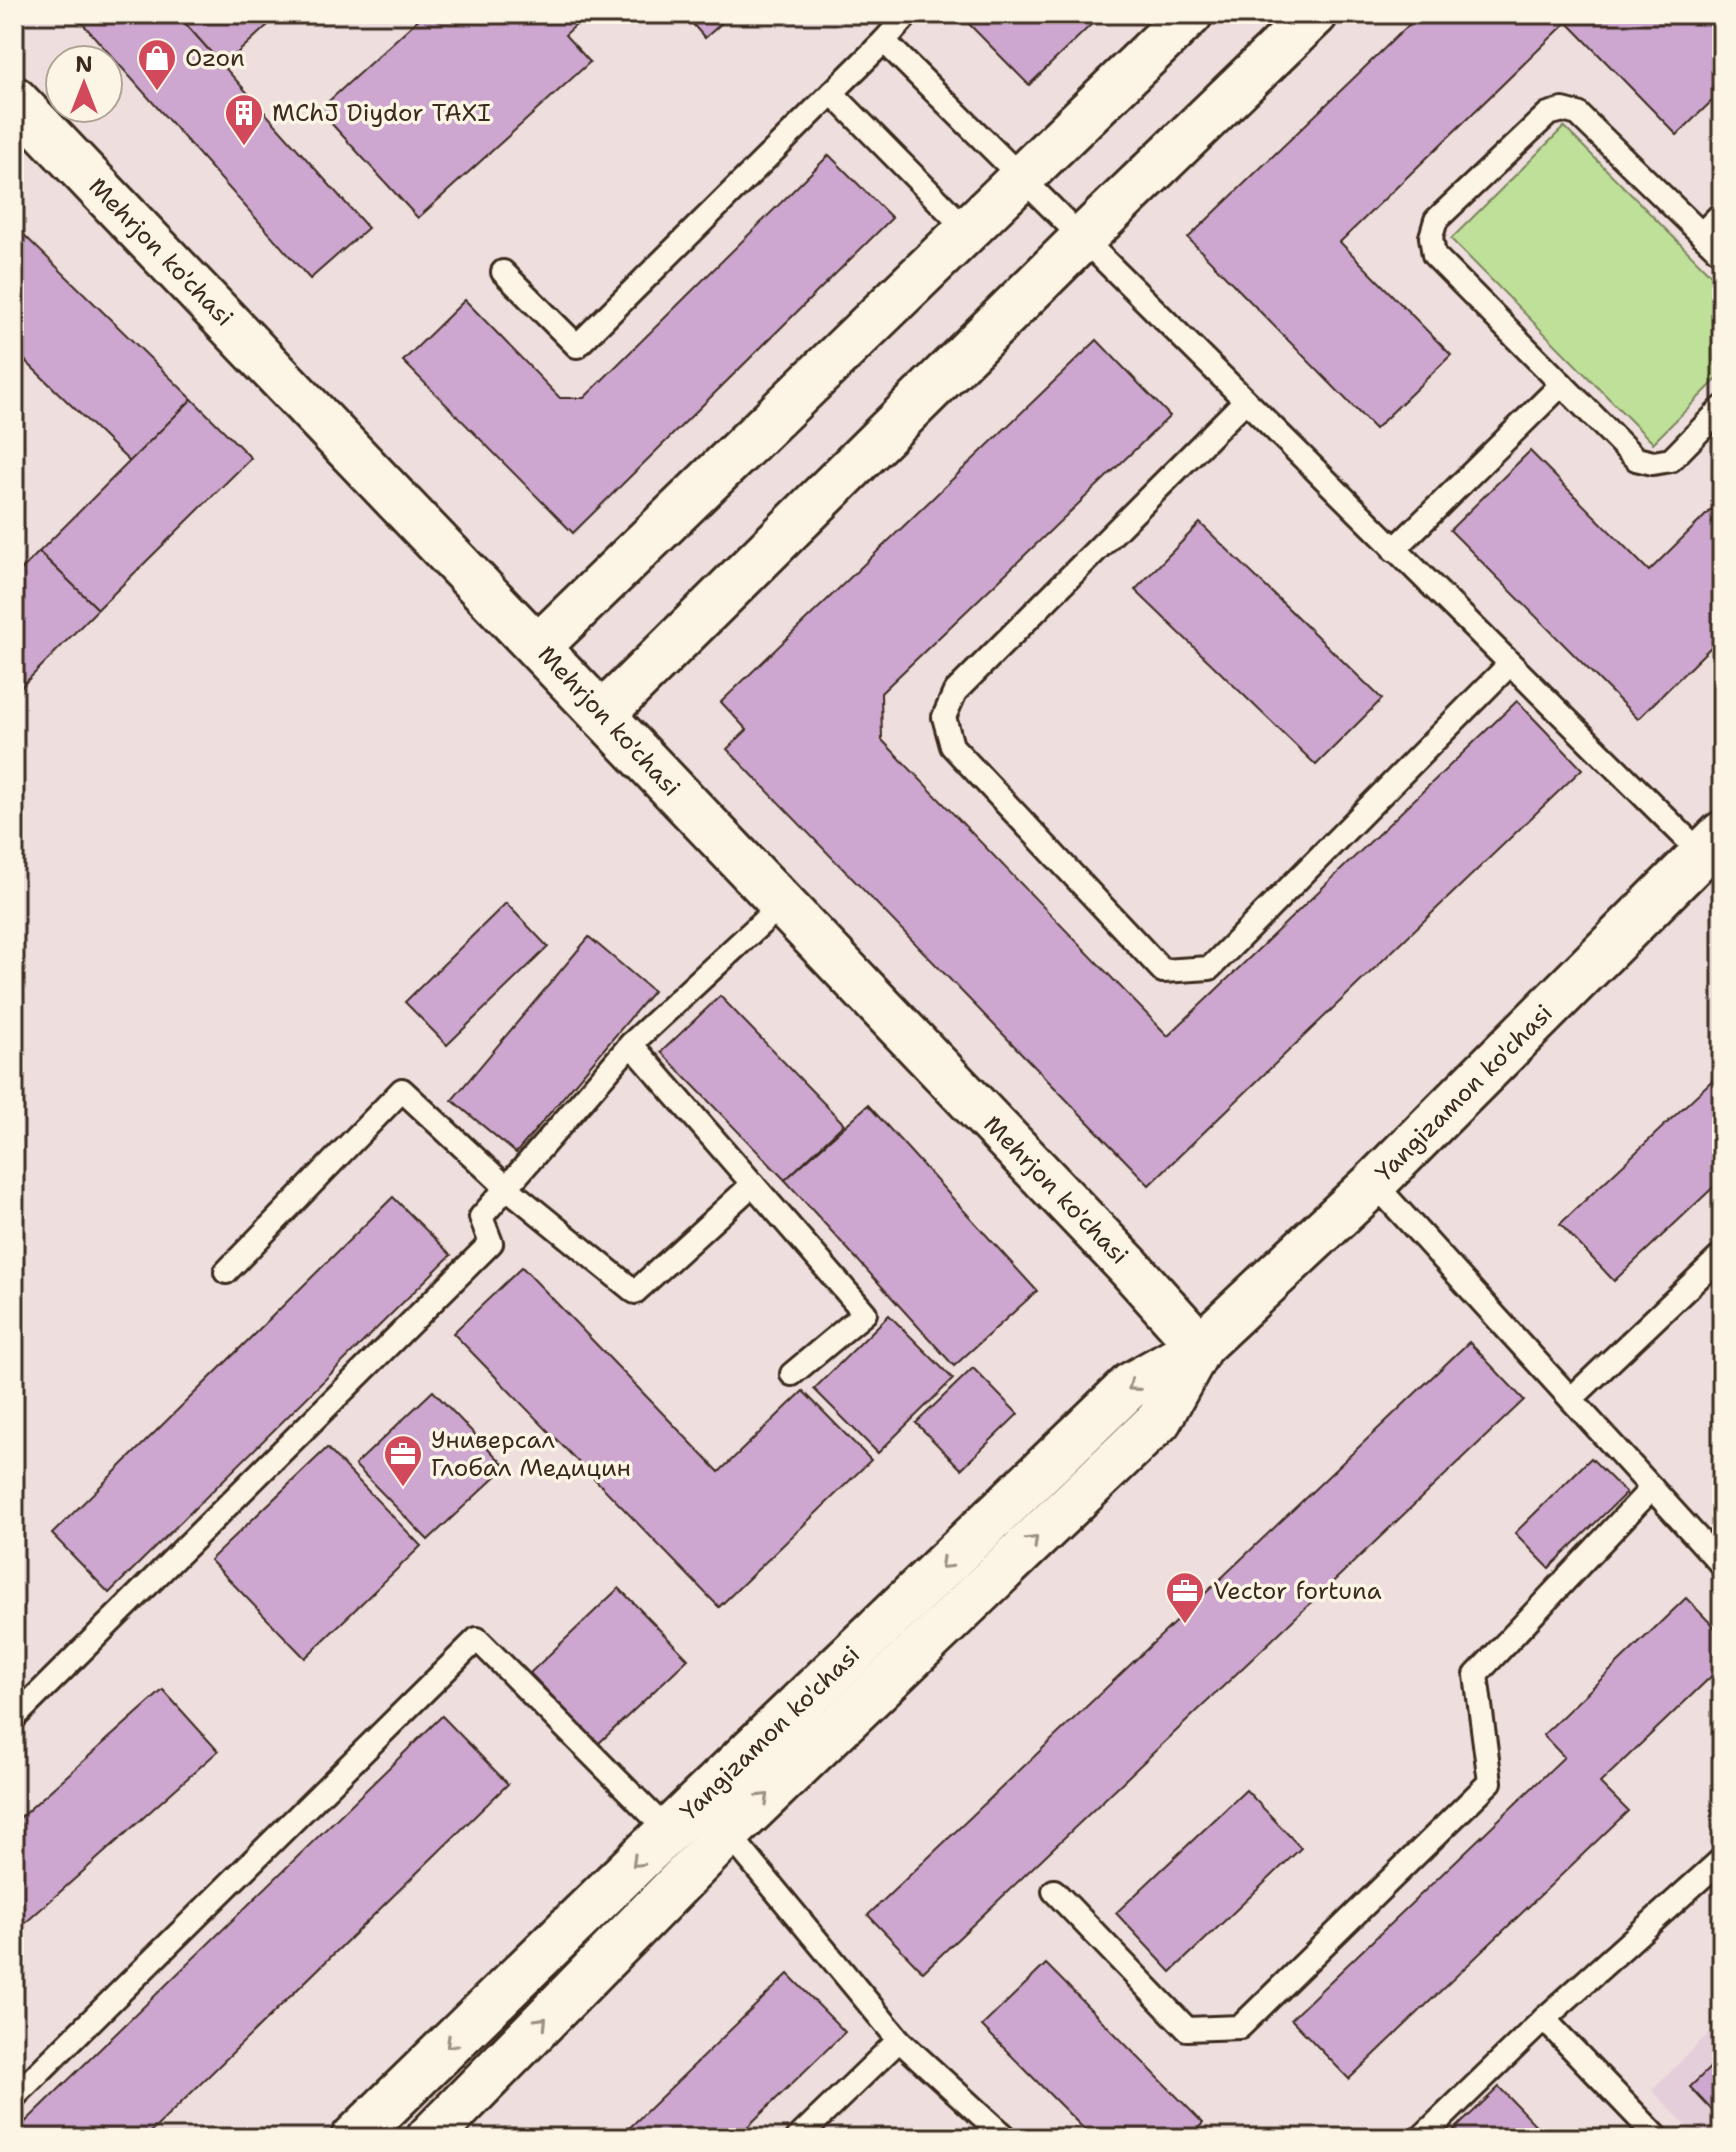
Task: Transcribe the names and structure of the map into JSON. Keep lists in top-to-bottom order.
{
  "streets": {
    "street": ["Mehrjon ko'chasi", "Yangizamon ko'chasi"]
  },
  "crossings": [
    ["Mehrjon ko'chasi", "Yangizamon ko'chasi"]
  ],
  "places": {
    "shop": ["Ozon"],
    "building": ["MChJ Diydor TAXI"],
    "office": ["Универсал Глобал Медицин", "Vector fortuna"]
  },
  "north": "top"
}
